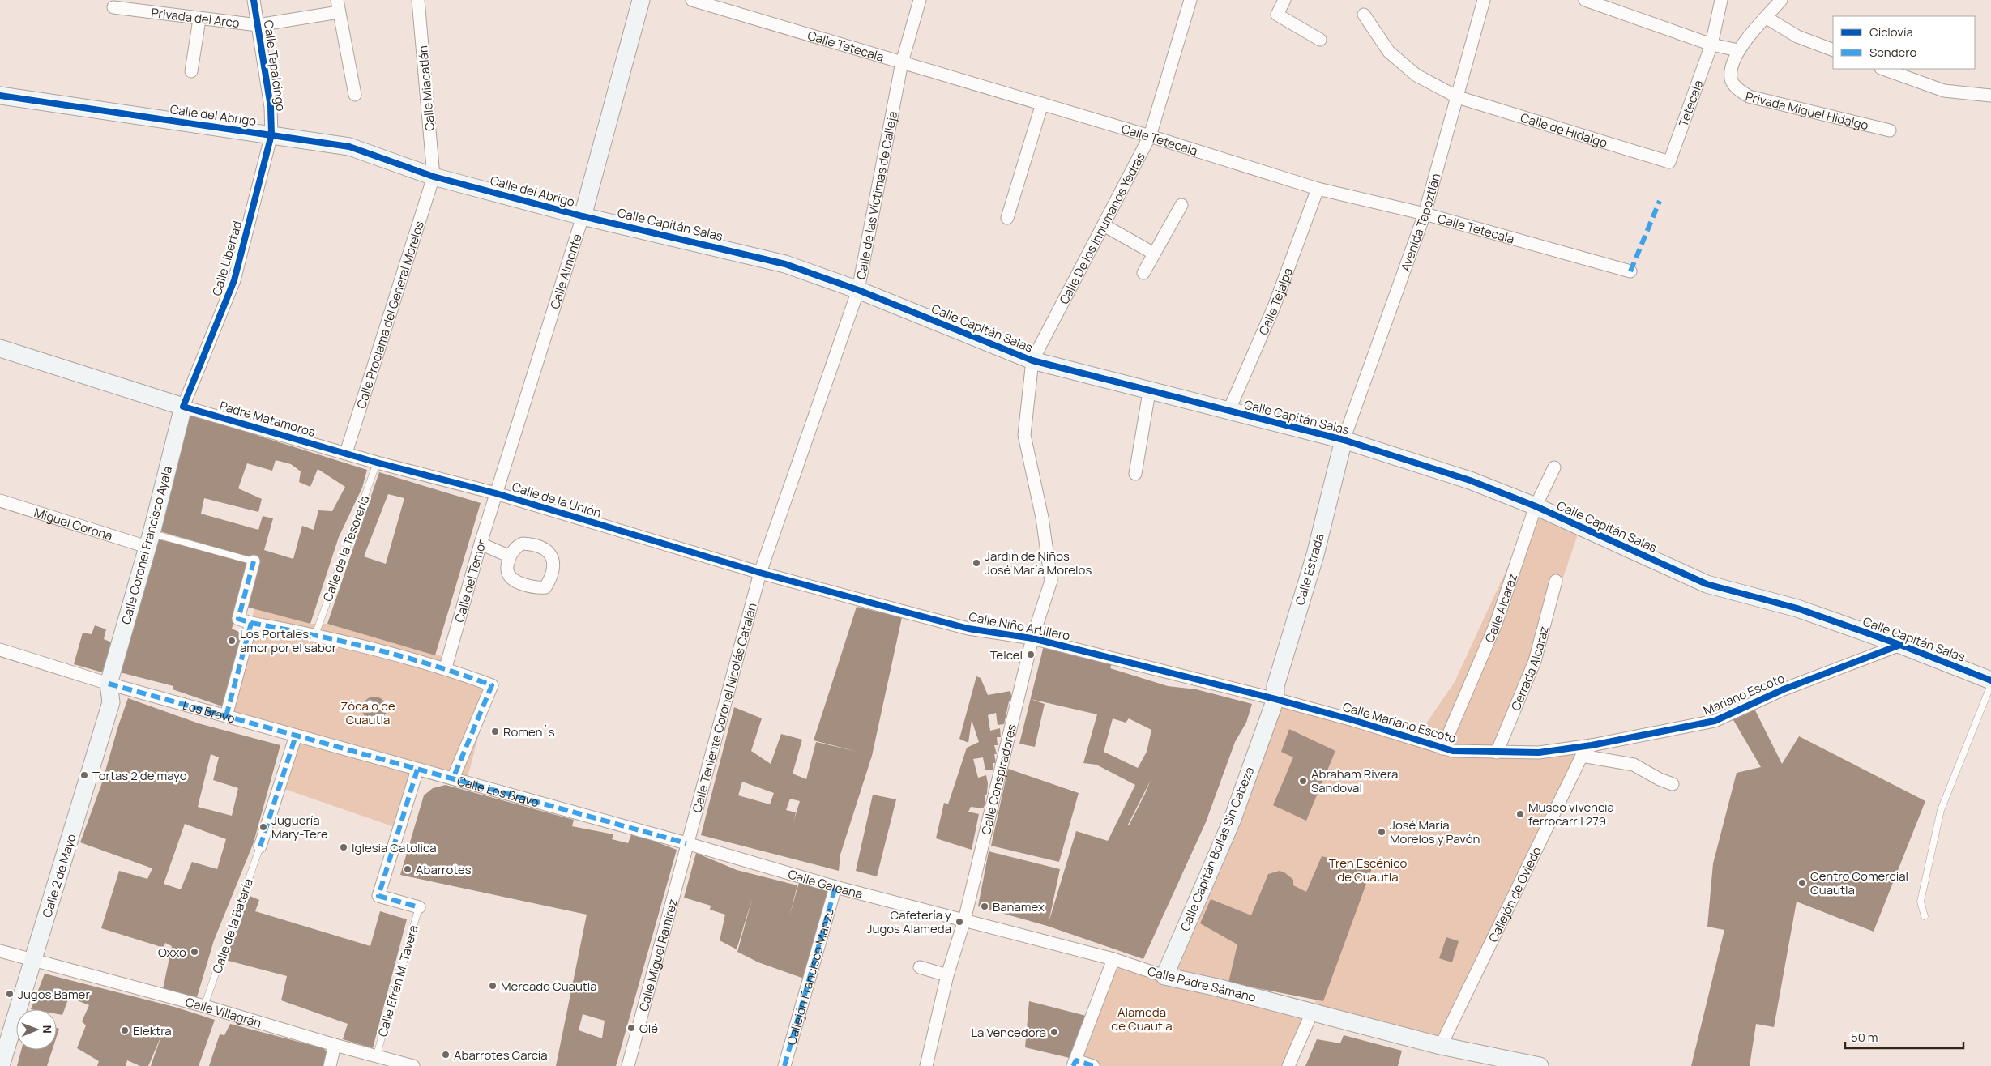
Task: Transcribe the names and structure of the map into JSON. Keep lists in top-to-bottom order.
{
  "streets": {
    "street": [
      "Privada del Arco",
      "Calle Tetecala",
      "Calle Tepalcingo",
      "Calle Miacatlán",
      "Tetecala",
      "Privada Miguel Hidalgo",
      "Calle del Abrigo",
      "Calle de Hidalgo",
      "Calle de las Víctimas de Calleja",
      "Avenida Tepoztlán",
      "Calle Capitán Salas",
      "Calle De los Inhumanos Yedras",
      "Calle Libertad",
      "Calle Almonte",
      "Calle Tejalpa",
      "Calle Proclama del General Morelos",
      "Padre Matamoros",
      "Calle de la Unión",
      "Miguel Corona",
      "Calle Coronel Francisco Ayala",
      "Calle Estrada",
      "Calle del Temor",
      "Calle Alcaraz",
      "Calle Niño Artillero",
      "Cerrada Alcaraz",
      "Mariano Escoto",
      "Calle Teniente Coronel Nicolás Catalán",
      "Los Bravo",
      "Calle Mariano Escoto",
      "Calle Conspiradores",
      "Calle Los Bravo",
      "Calle Capitán Bollas Sin Cabeza",
      "Calle 2 de Mayo",
      "Calle Galeana",
      "Callejón de Oviedo",
      "Calle Miguel Ramírez",
      "Callejón Francisco Manzo",
      "Calle Padre Sámano",
      "Calle Villagrán"
    ],
    "lane": ["Calle de la Tesorería", "Calle de la Batería", "Calle Efrén M. Tavera"]
  },
  "crossings": [
    ["Privada del Arco", "Calle Tepalcingo"],
    ["Calle Tetecala", "Calle de las Víctimas de Calleja"],
    ["Calle Tetecala", "Avenida Tepoztlán"],
    ["Calle Tetecala", "Calle De los Inhumanos Yedras"],
    ["Calle Tetecala", "Calle Tejalpa"],
    ["Calle Tepalcingo", "Calle del Abrigo"],
    ["Calle Tepalcingo", "Calle Libertad"],
    ["Calle Miacatlán", "Calle del Abrigo"],
    ["Calle Miacatlán", "Calle Proclama del General Morelos"],
    ["Tetecala", "Calle de Hidalgo"],
    ["Calle del Abrigo", "Calle Capitán Salas"],
    ["Calle del Abrigo", "Calle Libertad"],
    ["Calle del Abrigo", "Calle Almonte"],
    ["Calle del Abrigo", "Calle Proclama del General Morelos"],
    ["Calle de Hidalgo", "Avenida Tepoztlán"],
    ["Calle de las Víctimas de Calleja", "Calle Capitán Salas"],
    ["Calle de las Víctimas de Calleja", "Calle de la Unión"],
    ["Calle de las Víctimas de Calleja", "Calle Niño Artillero"],
    ["Calle de las Víctimas de Calleja", "Calle Teniente Coronel Nicolás Catalán"],
    ["Avenida Tepoztlán", "Calle Capitán Salas"],
    ["Avenida Tepoztlán", "Calle Estrada"],
    ["Calle Capitán Salas", "Calle De los Inhumanos Yedras"],
    ["Calle Capitán Salas", "Calle Almonte"],
    ["Calle Capitán Salas", "Calle Tejalpa"],
    ["Calle Capitán Salas", "Calle Estrada"],
    ["Calle Capitán Salas", "Calle Alcaraz"],
    ["Calle Capitán Salas", "Mariano Escoto"],
    ["Calle Capitán Salas", "Calle Conspiradores"],
    ["Calle De los Inhumanos Yedras", "Calle Conspiradores"],
    ["Calle Libertad", "Padre Matamoros"],
    ["Calle Libertad", "Calle Coronel Francisco Ayala"],
    ["Calle Almonte", "Calle de la Unión"],
    ["Calle Almonte", "Calle del Temor"],
    ["Calle Proclama del General Morelos", "Padre Matamoros"],
    ["Calle Proclama del General Morelos", "Calle de la Unión"],
    ["Padre Matamoros", "Calle de la Unión"],
    ["Padre Matamoros", "Calle Coronel Francisco Ayala"],
    ["Calle de la Unión", "Calle de la Tesorería"],
    ["Calle de la Unión", "Calle del Temor"],
    ["Calle de la Unión", "Calle Niño Artillero"],
    ["Calle de la Unión", "Calle Teniente Coronel Nicolás Catalán"],
    ["Miguel Corona", "Calle Coronel Francisco Ayala"],
    ["Calle Coronel Francisco Ayala", "Los Bravo"],
    ["Calle Coronel Francisco Ayala", "Calle 2 de Mayo"],
    ["Calle Estrada", "Calle Niño Artillero"],
    ["Calle Estrada", "Calle Mariano Escoto"],
    ["Calle Estrada", "Calle Capitán Bollas Sin Cabeza"],
    ["Calle Alcaraz", "Calle Mariano Escoto"],
    ["Calle Niño Artillero", "Calle Teniente Coronel Nicolás Catalán"],
    ["Calle Niño Artillero", "Calle Mariano Escoto"],
    ["Calle Niño Artillero", "Calle Conspiradores"],
    ["Calle Niño Artillero", "Calle Capitán Bollas Sin Cabeza"],
    ["Cerrada Alcaraz", "Calle Mariano Escoto"],
    ["Mariano Escoto", "Calle Mariano Escoto"],
    ["Mariano Escoto", "Callejón de Oviedo"],
    ["Calle Teniente Coronel Nicolás Catalán", "Calle Los Bravo"],
    ["Calle Teniente Coronel Nicolás Catalán", "Calle Galeana"],
    ["Calle Teniente Coronel Nicolás Catalán", "Calle Miguel Ramírez"],
    ["Los Bravo", "Calle Los Bravo"],
    ["Los Bravo", "Calle 2 de Mayo"],
    ["Calle Mariano Escoto", "Calle Capitán Bollas Sin Cabeza"],
    ["Calle Mariano Escoto", "Callejón de Oviedo"],
    ["Calle Conspiradores", "Calle Galeana"],
    ["Calle Conspiradores", "Calle Padre Sámano"],
    ["Calle Los Bravo", "Calle Galeana"],
    ["Calle Los Bravo", "Calle Miguel Ramírez"],
    ["Calle Capitán Bollas Sin Cabeza", "Calle Padre Sámano"],
    ["Calle 2 de Mayo", "Calle Villagrán"],
    ["Calle Galeana", "Calle Miguel Ramírez"],
    ["Calle Galeana", "Callejón Francisco Manzo"],
    ["Calle Galeana", "Calle Padre Sámano"],
    ["Callejón de Oviedo", "Calle Padre Sámano"],
    ["Calle de la Batería", "Calle Villagrán"],
    ["Calle Efrén M. Tavera", "Calle Villagrán"]
  ],
  "parks": ["Zócalo de Cuautla", "Tren Escénico de Cuautla", "Alameda de Cuautla"],
  "places": [
    "Jardín de Niños José María Morelos",
    "Los Portales, amor por el sabor",
    "Telcel",
    "Romen´s",
    "Tortas 2 de mayo",
    "Abraham Rivera Sandoval",
    "Museo vivencia ferrocarril 279",
    "Juguería Mary-Tere",
    "José María Morelos y Pavón",
    "Iglesia Catolica",
    "Abarrotes",
    "Centro Comercial Cuautla",
    "Banamex",
    "Cafetería y Jugos Alameda",
    "Oxxo",
    "Mercado Cuautla",
    "Jugos Bamer",
    "Olé",
    "Elektra",
    "La Vencedora",
    "Abarrotes García"
  ],
  "legend": ["Ciclovía", "Sendero"],
  "scale_bar": "50 m",
  "north": "right"
}
